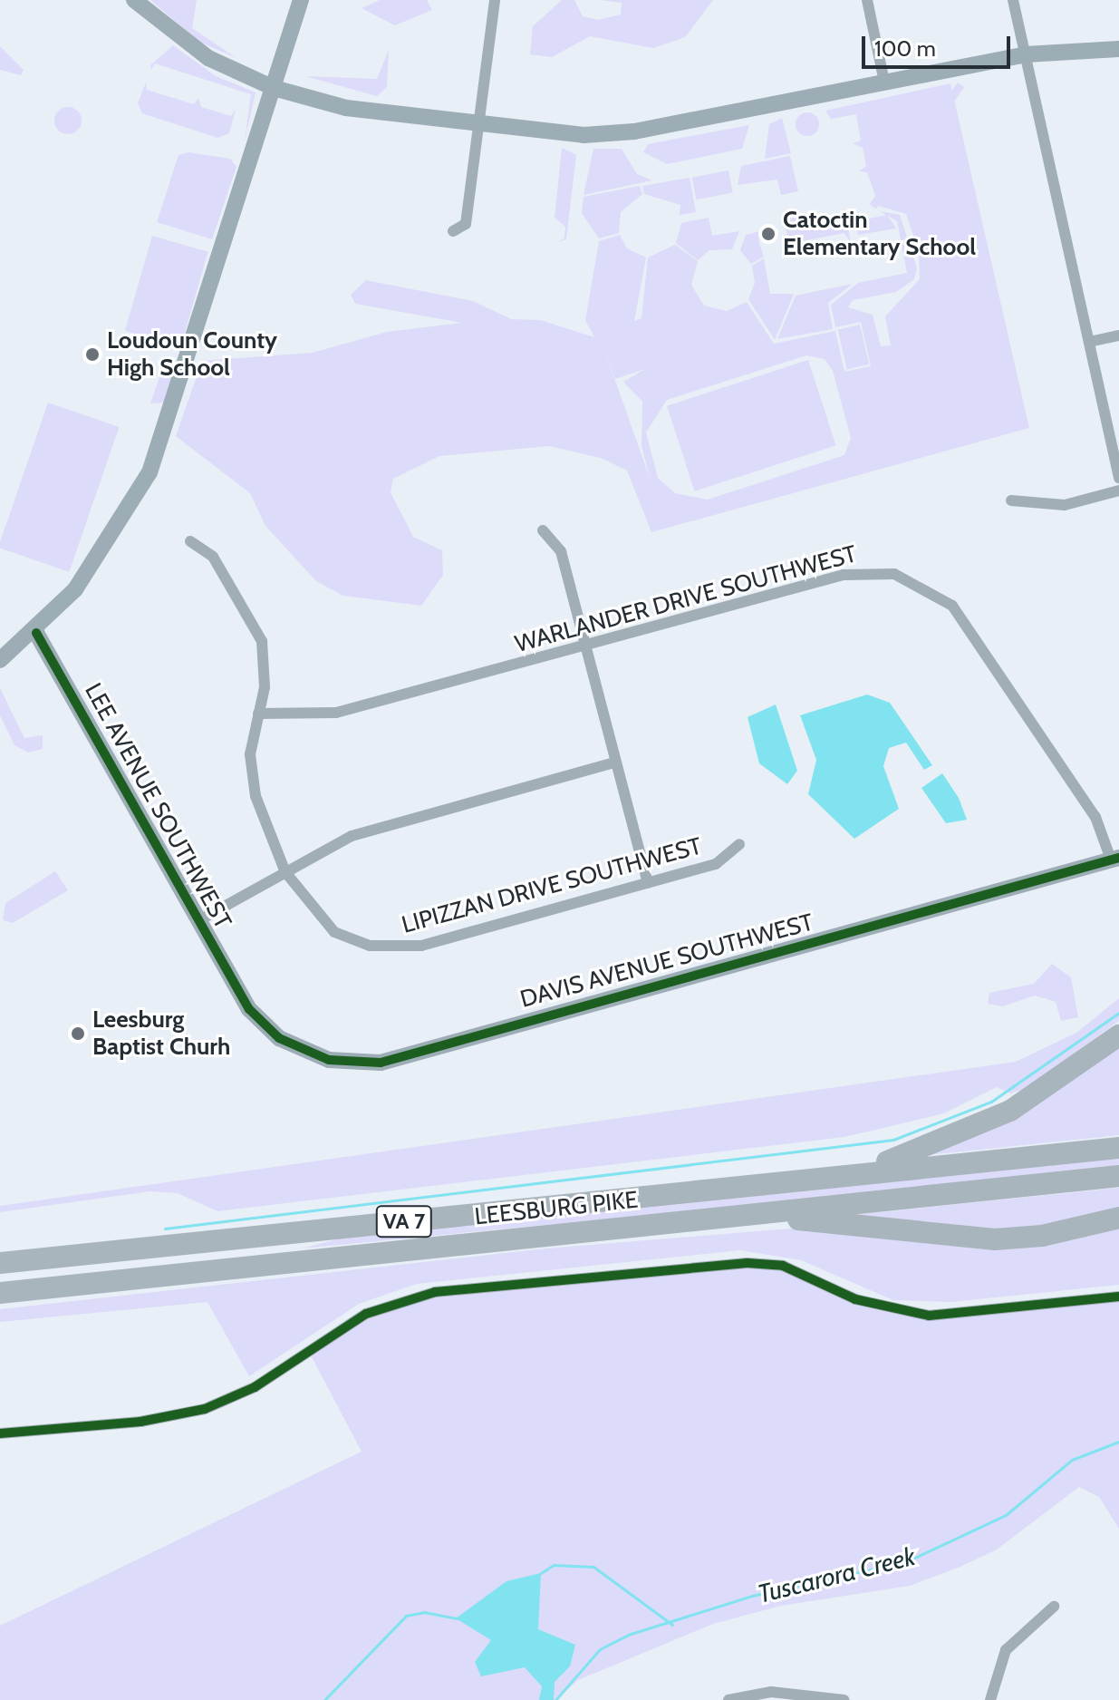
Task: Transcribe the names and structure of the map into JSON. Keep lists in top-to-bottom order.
{
  "streets": {
    "highway": ["LEESBURG PIKE", "VA 7"],
    "street": [
      "WARLANDER DRIVE SOUTHWEST",
      "LEE AVENUE SOUTHWEST",
      "LIPIZZAN DRIVE SOUTHWEST",
      "DAVIS AVENUE SOUTHWEST"
    ]
  },
  "crossings": [
    ["WARLANDER DRIVE SOUTHWEST", "LIPIZZAN DRIVE SOUTHWEST"],
    ["WARLANDER DRIVE SOUTHWEST", "DAVIS AVENUE SOUTHWEST"],
    ["LEE AVENUE SOUTHWEST", "DAVIS AVENUE SOUTHWEST"]
  ],
  "water": ["Tuscarora Creek"],
  "places": ["Catoctin Elementary School", "Loudoun County High School", "Leesburg Baptist Churh"],
  "scale_bar": "100 m"
}
